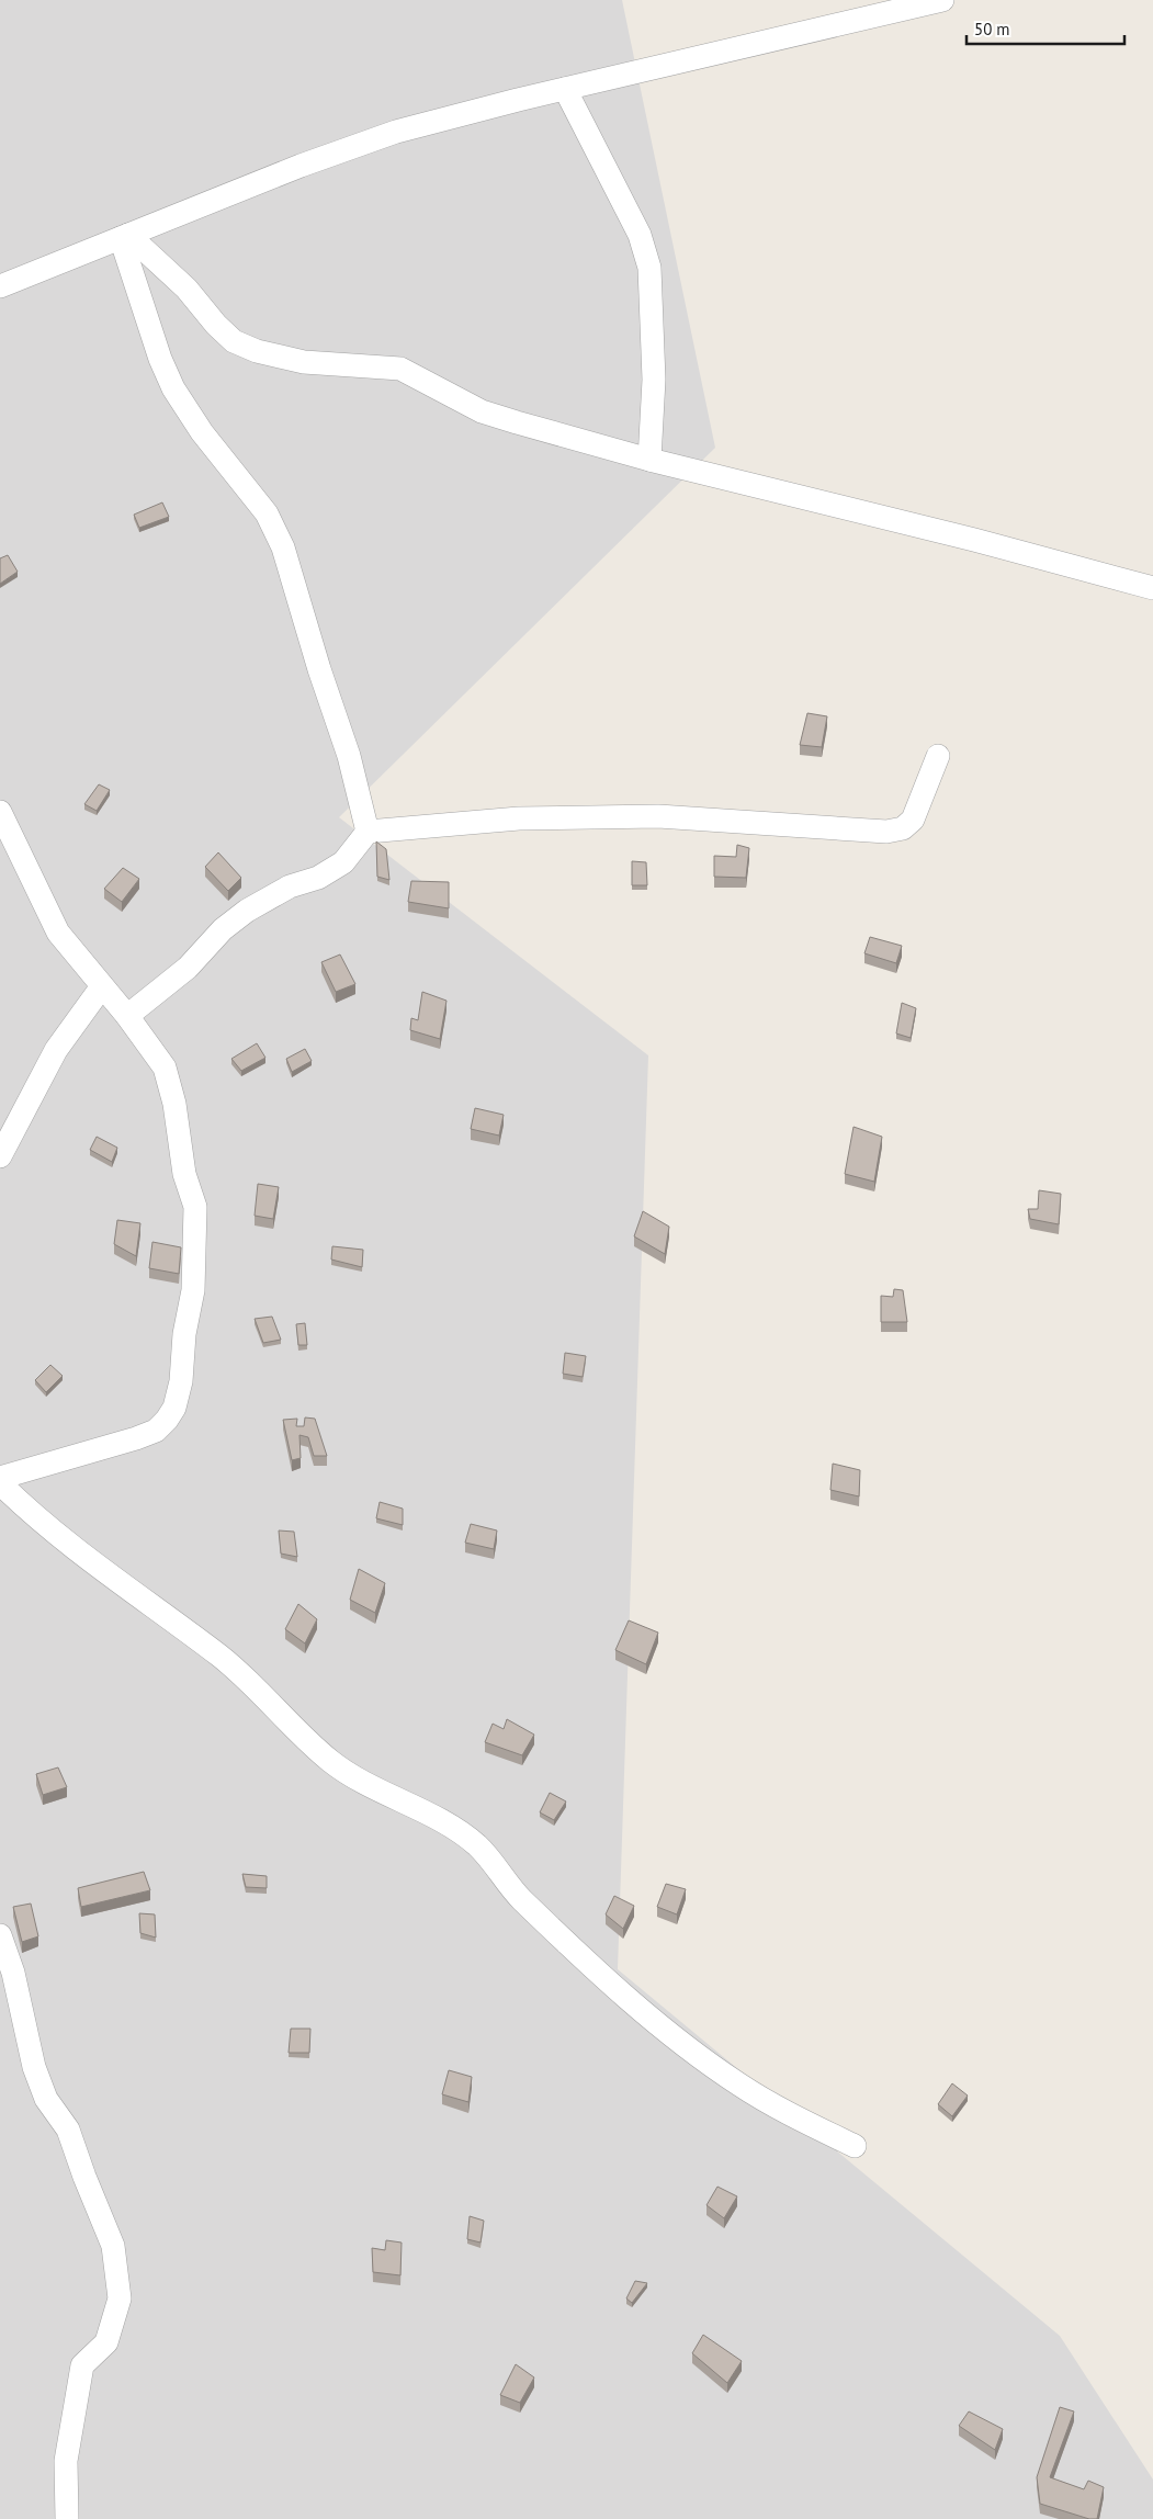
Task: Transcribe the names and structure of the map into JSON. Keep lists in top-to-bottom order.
{
  "scale_bar": "50 m"
}
